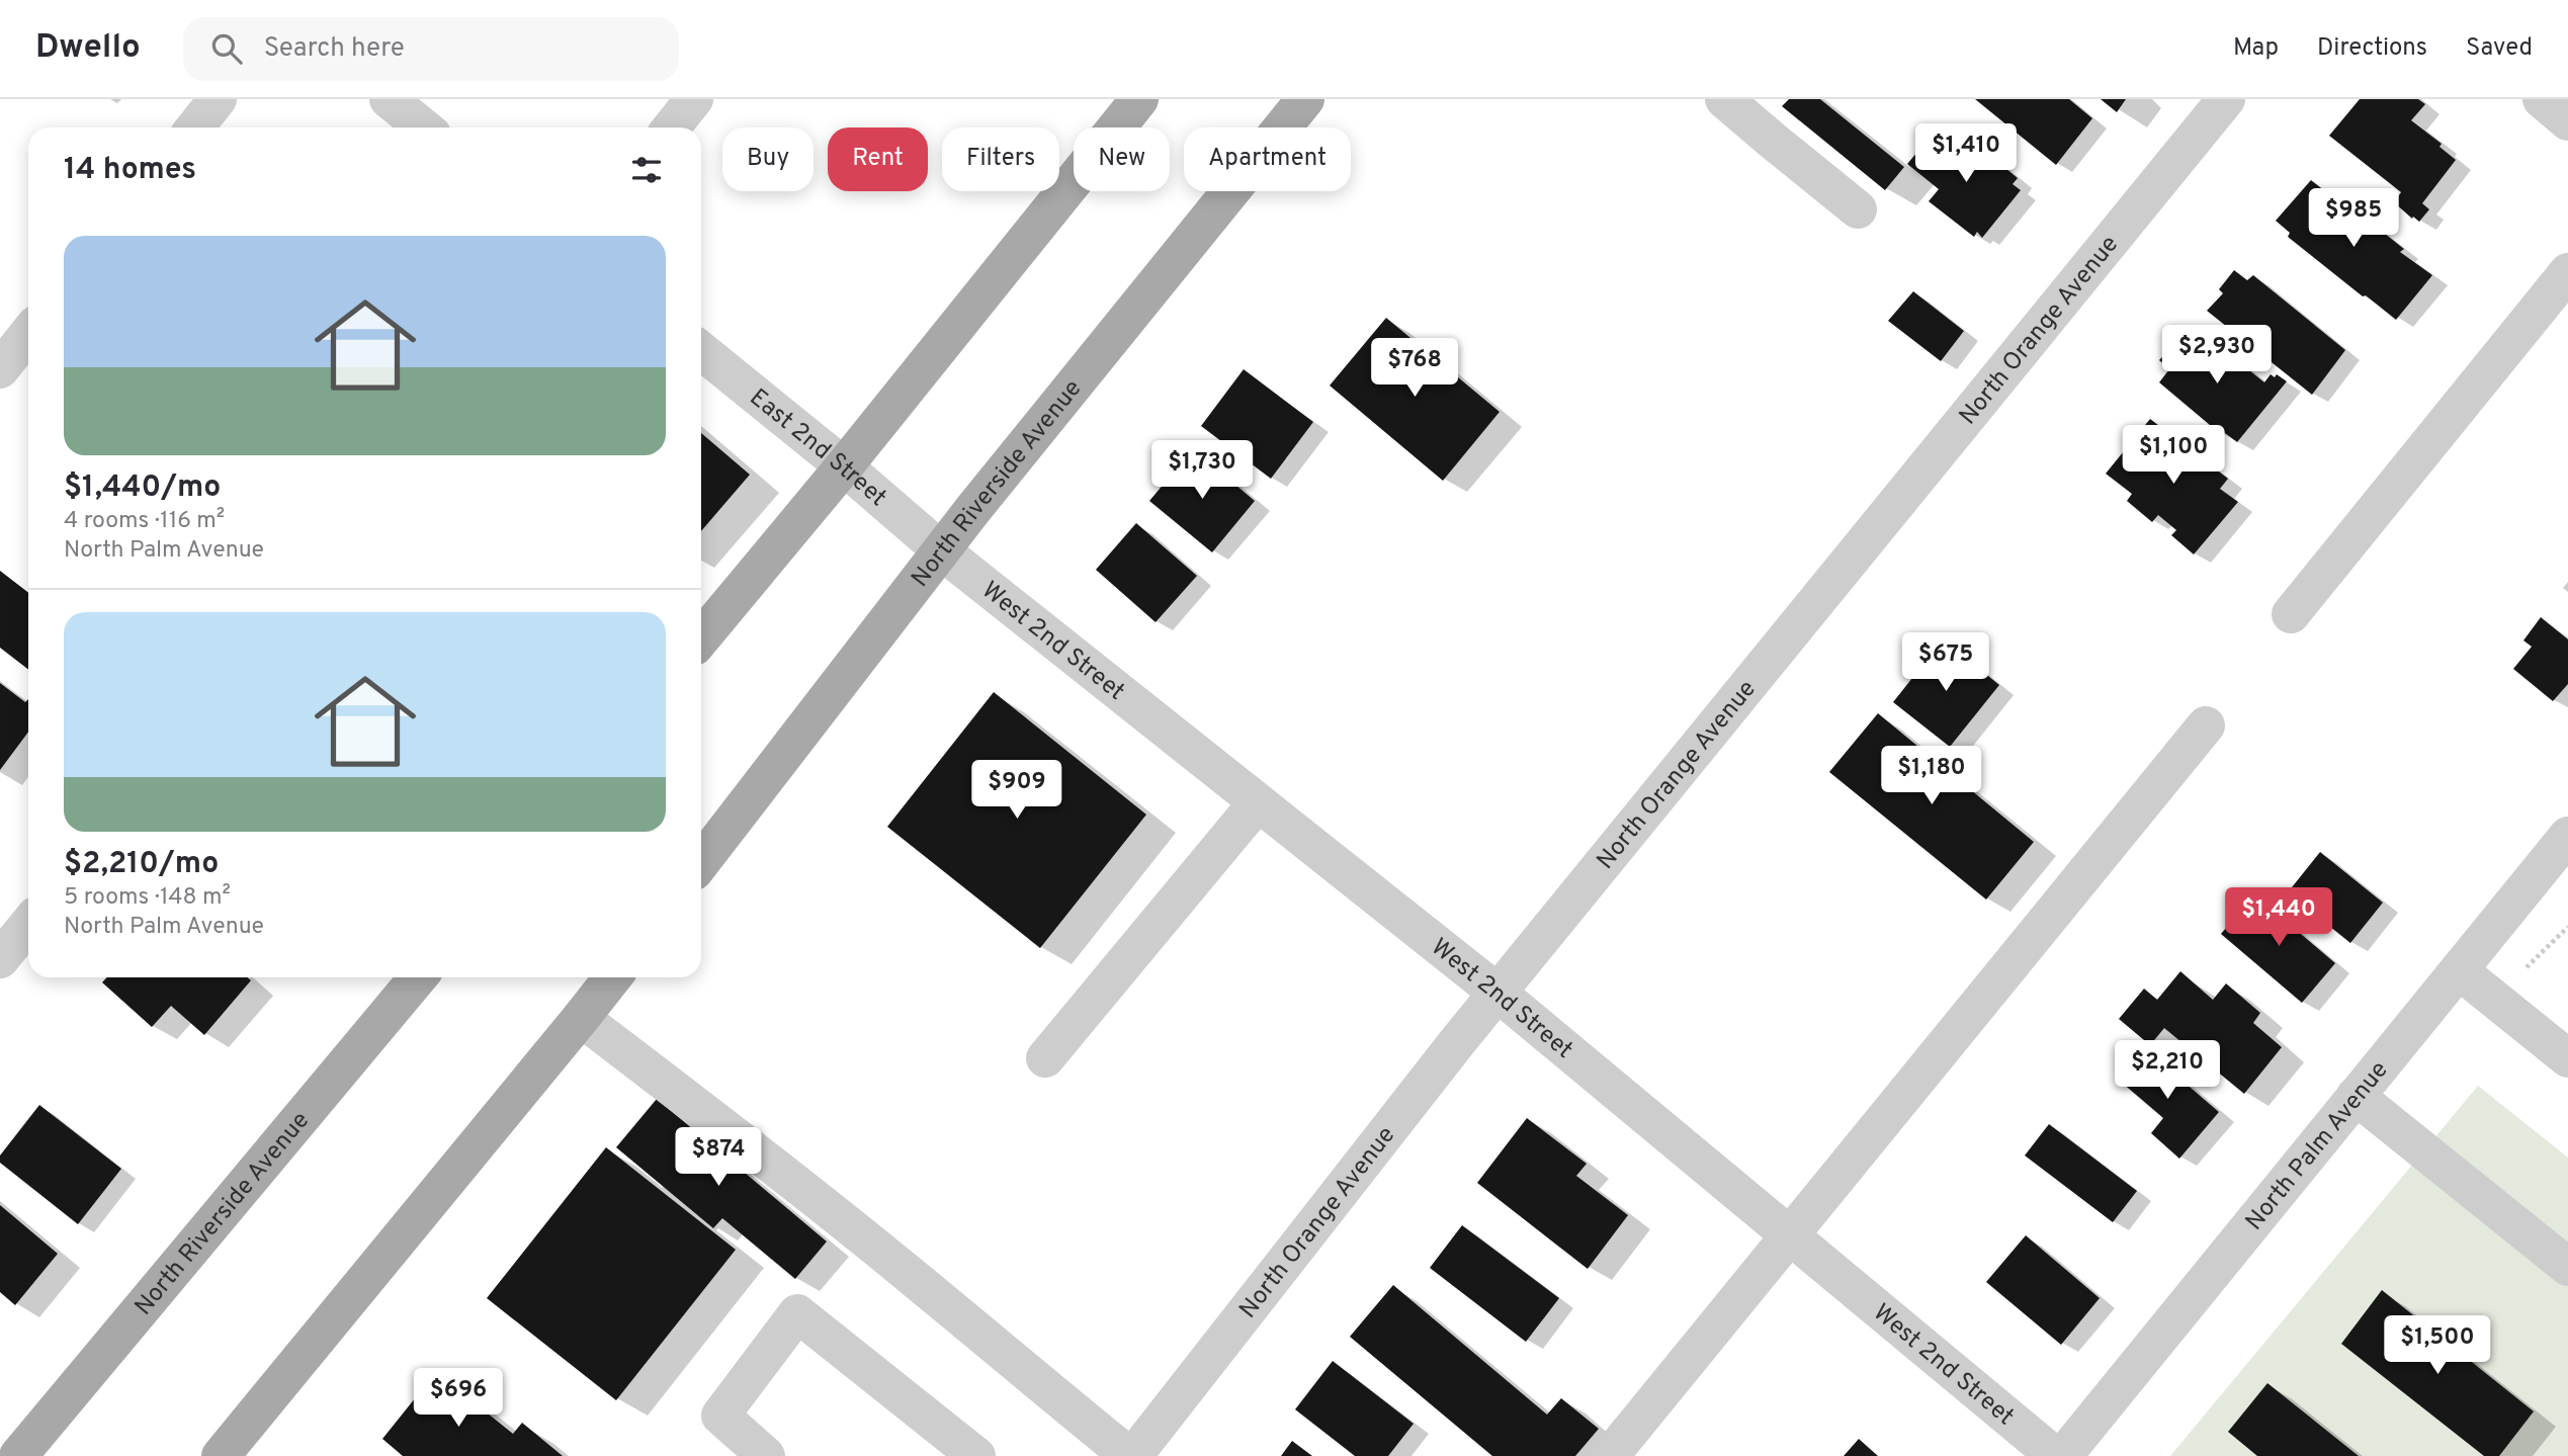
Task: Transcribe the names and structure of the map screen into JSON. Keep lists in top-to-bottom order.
{
  "streets": {
    "main road": ["North Riverside Avenue"],
    "street": [
      "North Orange Avenue",
      "East 2nd Street",
      "West 2nd Street",
      "North Palm Avenue"
    ]
  },
  "crossings": [
    ["North Orange Avenue", "West 2nd Street"],
    ["East 2nd Street", "North Riverside Avenue"],
    ["East 2nd Street", "West 2nd Street"],
    ["North Riverside Avenue", "West 2nd Street"]
  ],
  "page": {
    "header": "Dwello",
    "search": "Search here",
    "nav": ["Map", "Directions", "Saved"],
    "price": [
      "$1,410",
      "$985",
      "$2,930",
      "$768",
      "$1,100",
      "$1,730",
      "$675",
      "$1,180",
      "$909",
      "$1,440",
      "$2,210",
      "$874",
      "$1,500",
      "$696"
    ],
    "chip": [
      "Buy",
      "Rent",
      "Filters",
      "New",
      "Apartment"
    ],
    "heading": "14 homes",
    "list": [
      {
        "name": "$1,440/mo",
        "note": "4 rooms · 116 m² · North Palm Avenue"
      },
      {
        "name": "$2,210/mo",
        "note": "5 rooms · 148 m² · North Palm Avenue"
      }
    ]
  }
}
